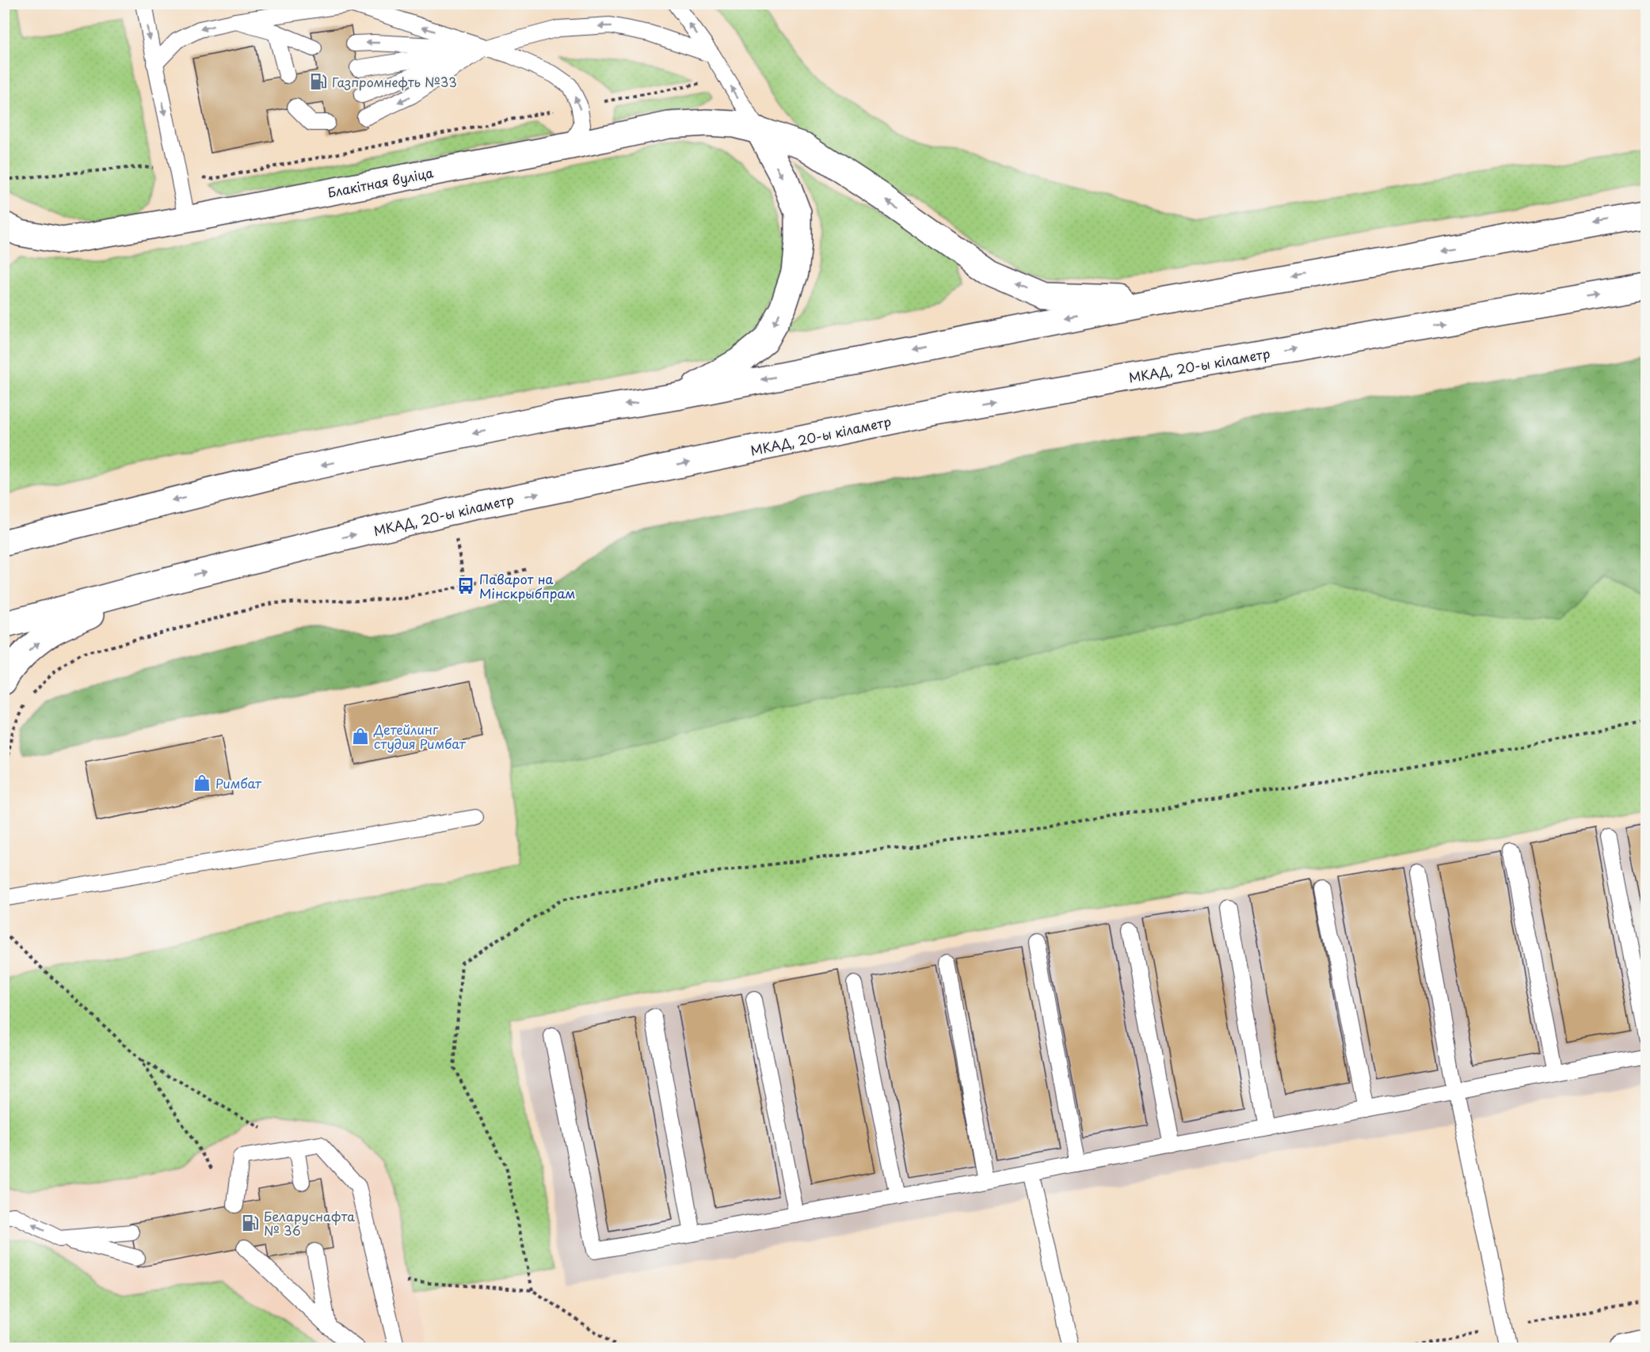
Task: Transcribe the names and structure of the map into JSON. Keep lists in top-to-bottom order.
{
  "streets": {
    "main road": ["Блакітная вуліца", "МКАД, 20-ы кіламетр"]
  },
  "one_way": ["Блакітная вуліца"],
  "places": {
    "fuel station": ["Газпромнефть №33", "Беларуснафта № 36"],
    "bus stop": ["Паварот на Мінскрыбпрам"],
    "shop": ["Детейлинг студия Римбат", "Римбат"]
  }
}
